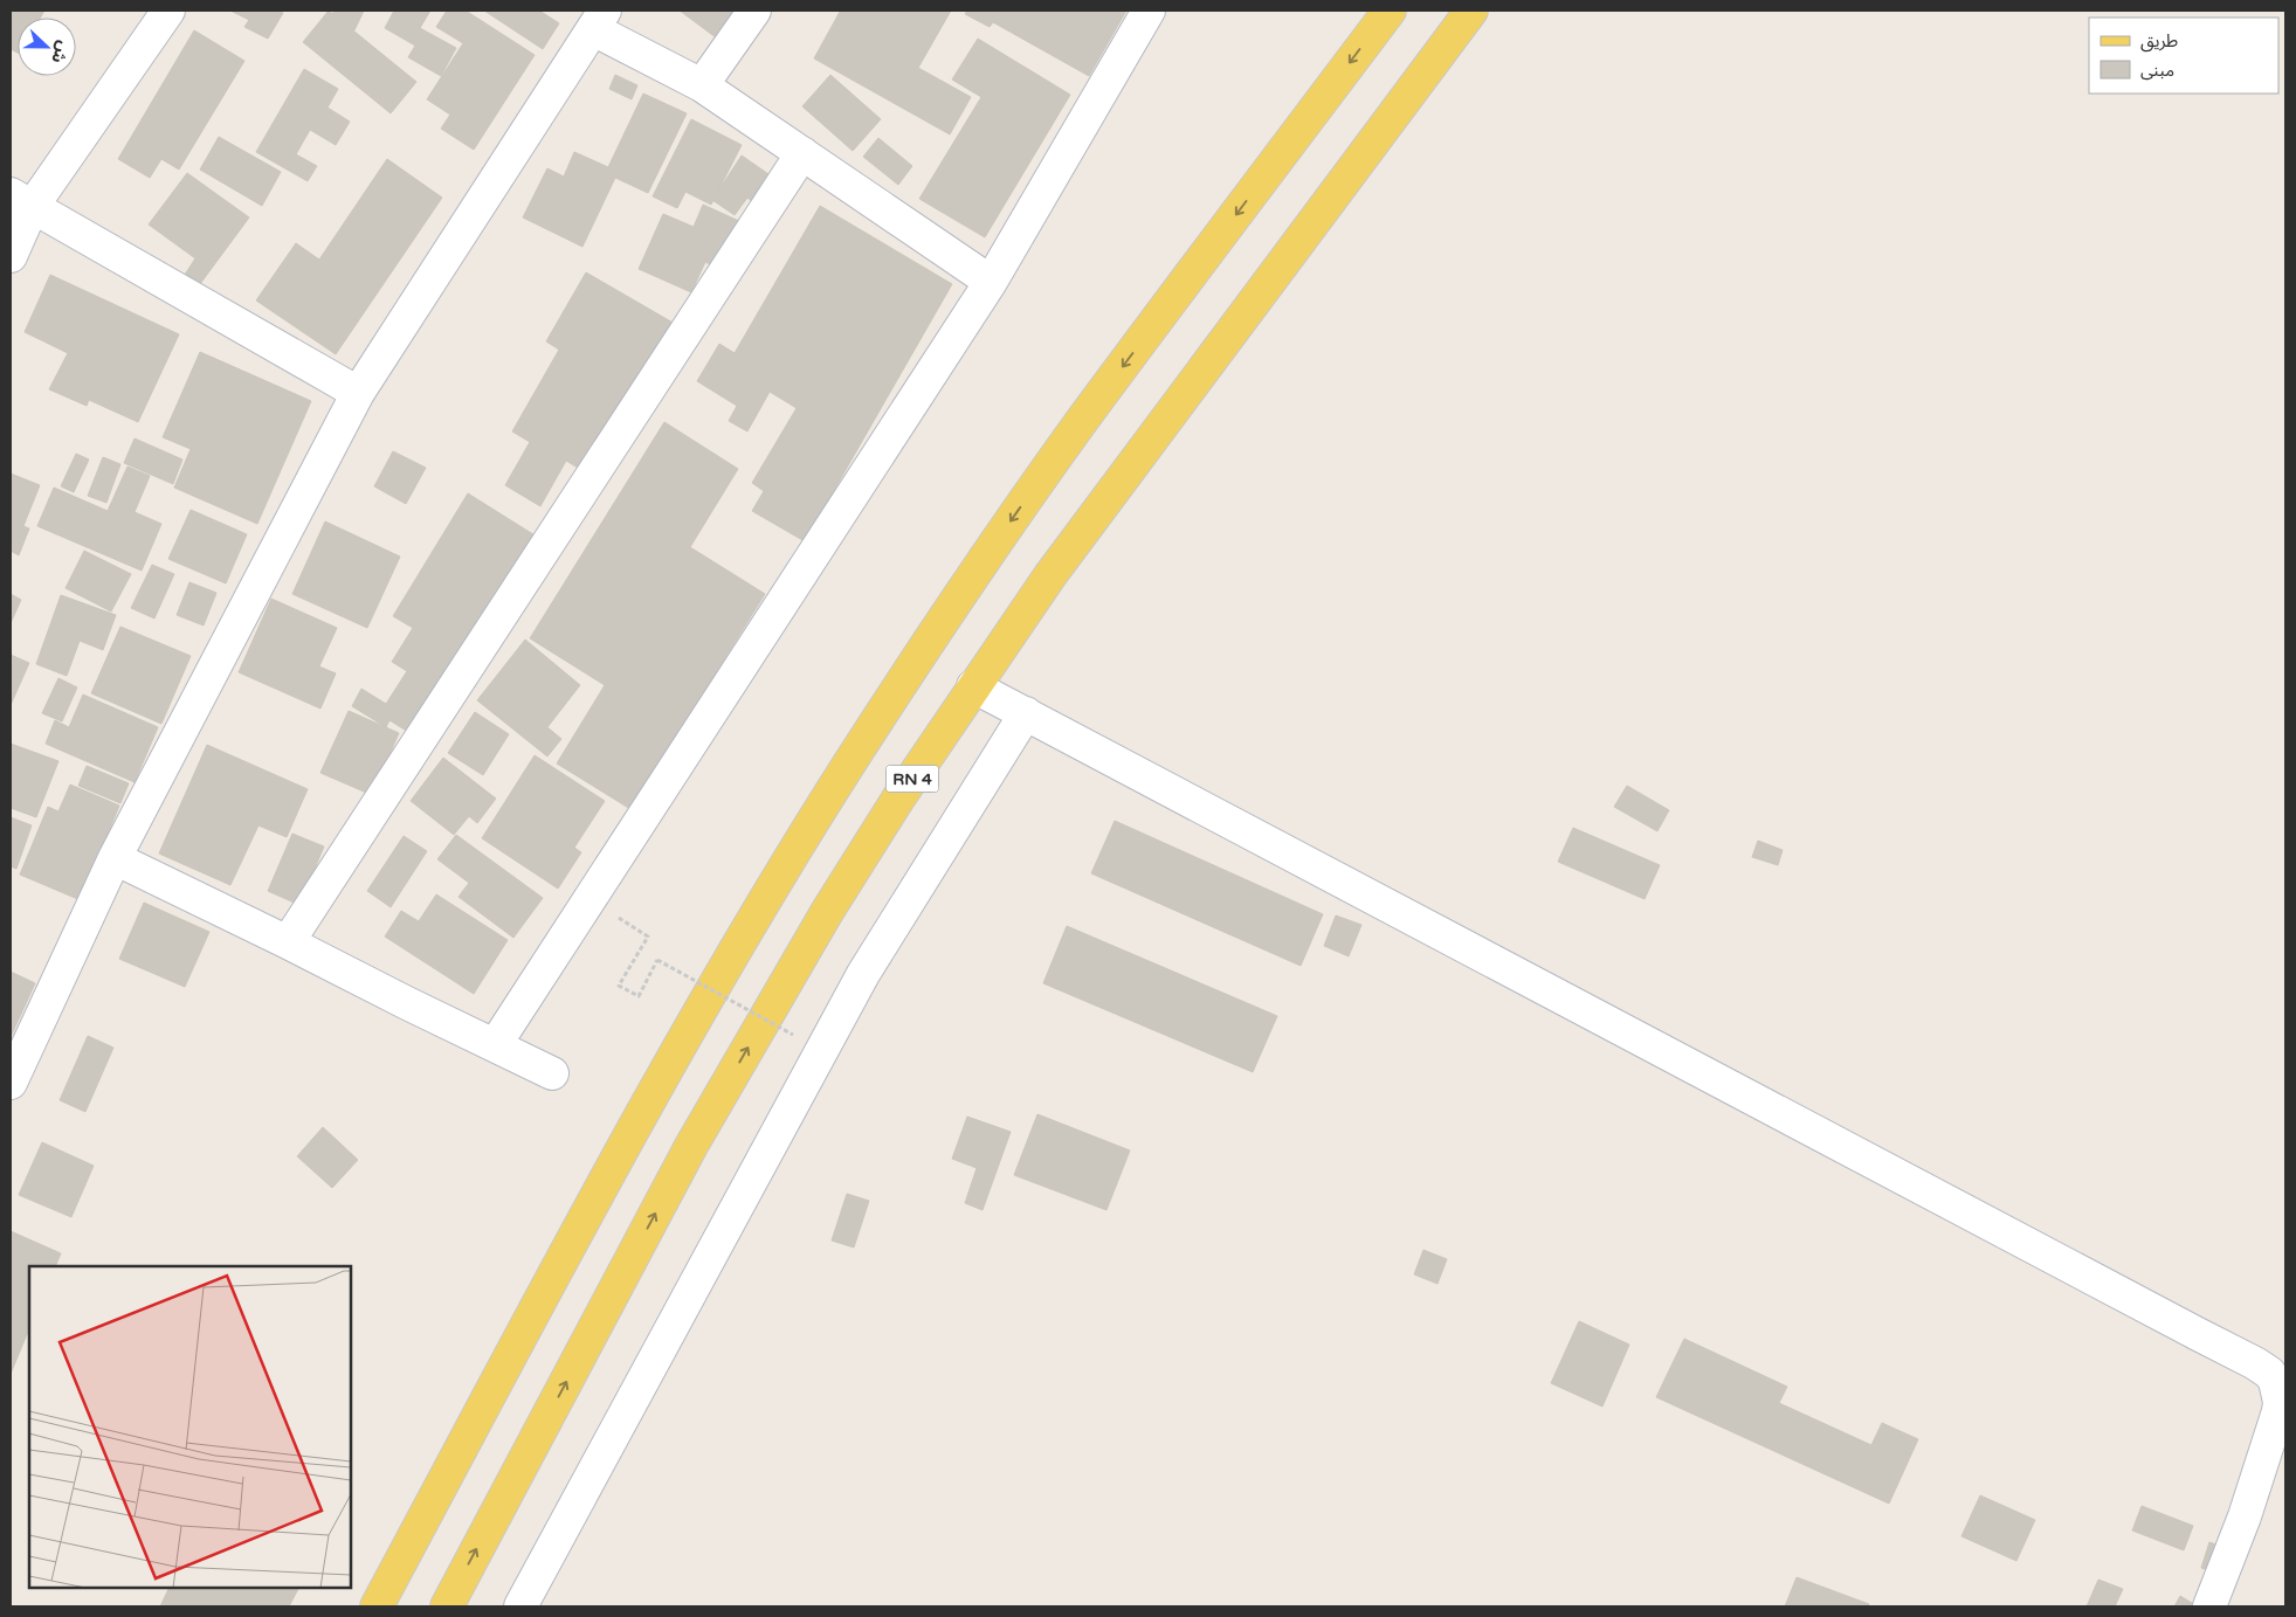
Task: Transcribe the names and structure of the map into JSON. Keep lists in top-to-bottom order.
{
  "streets": {
    "main road": ["RN 4"]
  },
  "legend": ["طريق", "مبنى"],
  "north": "right"
}
